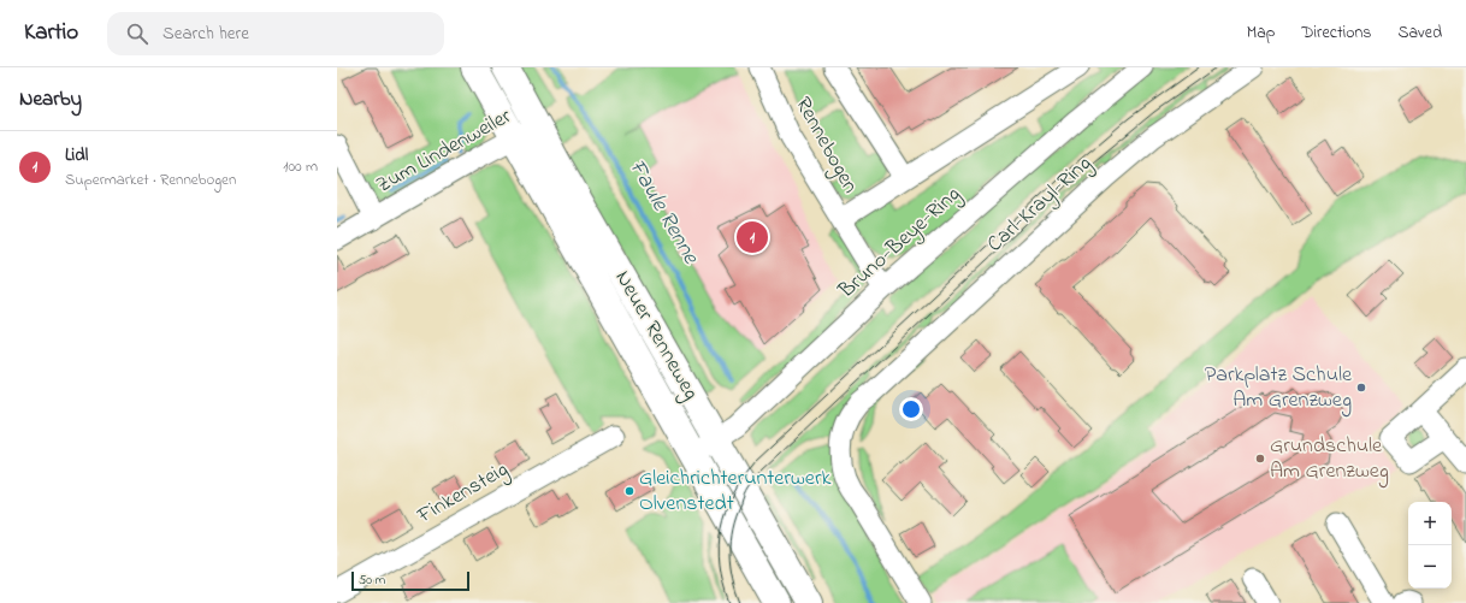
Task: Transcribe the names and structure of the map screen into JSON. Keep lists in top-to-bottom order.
{
  "streets": {
    "main road": ["Neuer Renneweg"],
    "street": [
      "Rennebogen",
      "Zum Lindenweiler",
      "Carl-Krayl-Ring",
      "Bruno-Beye-Ring",
      "Finkensteig"
    ]
  },
  "crossings": [
    ["Rennebogen", "Bruno-Beye-Ring"],
    ["Zum Lindenweiler", "Neuer Renneweg"],
    ["Bruno-Beye-Ring", "Neuer Renneweg"]
  ],
  "water": ["Faule Renne"],
  "places": ["Parkplatz Schule Am Grenzweg", "Grundschule Am Grenzweg", "Gleichrichterunterwerk Olvenstedt"],
  "scale_bar": "50 m",
  "page": {
    "header": "Kartio",
    "search": "Search here",
    "nav": ["Map", "Directions", "Saved"],
    "heading": "Nearby",
    "list": [
      {
        "mark": "1",
        "name": "Lidl",
        "note": "Supermarket · Rennebogen",
        "value": "100 m"
      }
    ],
    "pins": "1",
    "map_buttons": ["+", "−"],
    "scale": "50 m"
  }
}
